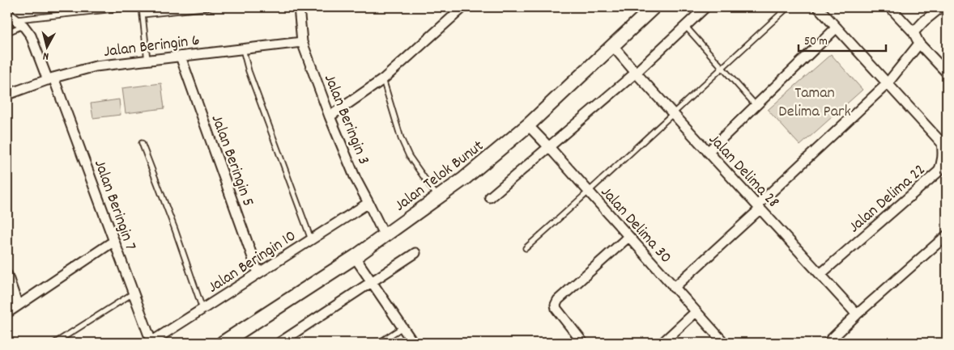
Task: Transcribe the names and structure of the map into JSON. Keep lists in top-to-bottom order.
{
  "streets": {
    "street": [
      "Jalan Beringin 6",
      "Jalan Beringin 3",
      "Jalan Beringin 5",
      "Jalan Delima 28",
      "Jalan Telok Bunut",
      "Jalan Delima 22",
      "Jalan Beringin 7",
      "Jalan Delima 30",
      "Jalan Beringin 10"
    ]
  },
  "crossings": [
    ["Jalan Beringin 6", "Jalan Beringin 3"],
    ["Jalan Beringin 6", "Jalan Beringin 5"],
    ["Jalan Beringin 6", "Jalan Beringin 7"],
    ["Jalan Beringin 3", "Jalan Telok Bunut"],
    ["Jalan Beringin 3", "Jalan Beringin 10"],
    ["Jalan Beringin 5", "Jalan Beringin 10"],
    ["Jalan Delima 28", "Jalan Telok Bunut"],
    ["Jalan Delima 28", "Jalan Delima 22"],
    ["Jalan Telok Bunut", "Jalan Delima 30"],
    ["Jalan Beringin 7", "Jalan Beringin 10"]
  ],
  "parks": ["Taman Delima Park"],
  "scale_bar": "50 m",
  "north": "bottom"
}
